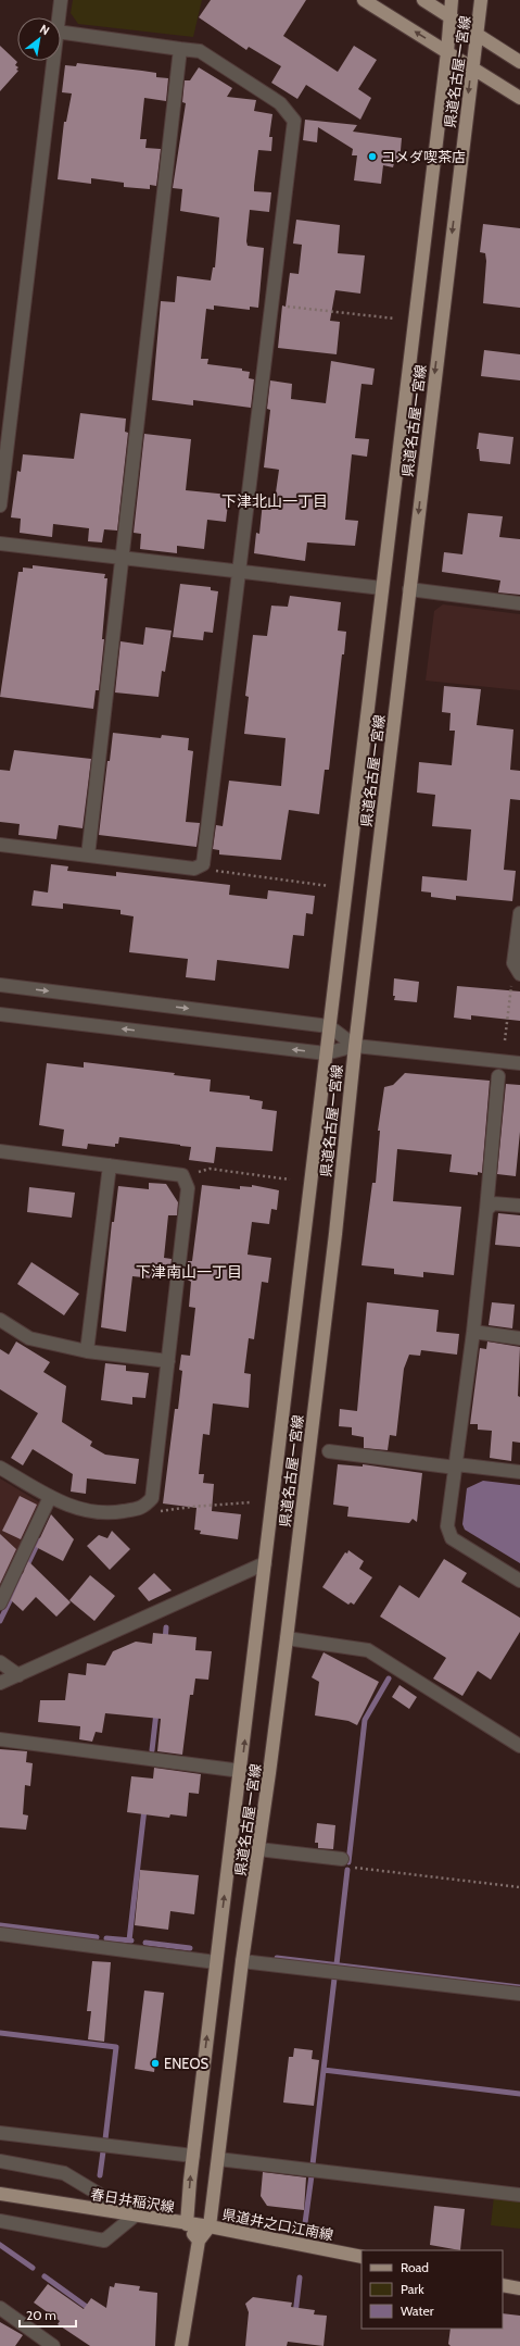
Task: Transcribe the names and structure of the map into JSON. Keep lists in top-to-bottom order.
{
  "streets": {
    "main road": ["県道名古屋一宮線", "春日井稲沢線", "県道井之口江南線"]
  },
  "crossings": [
    ["県道名古屋一宮線", "春日井稲沢線"],
    ["県道名古屋一宮線", "県道井之口江南線"],
    ["春日井稲沢線", "県道井之口江南線"]
  ],
  "districts": ["下津北山一丁目", "下津南山一丁目"],
  "places": ["コメダ喫茶店", "ENEOS"],
  "legend": ["Road", "Park", "Water"],
  "scale_bar": "20 m",
  "north": "top right"
}
